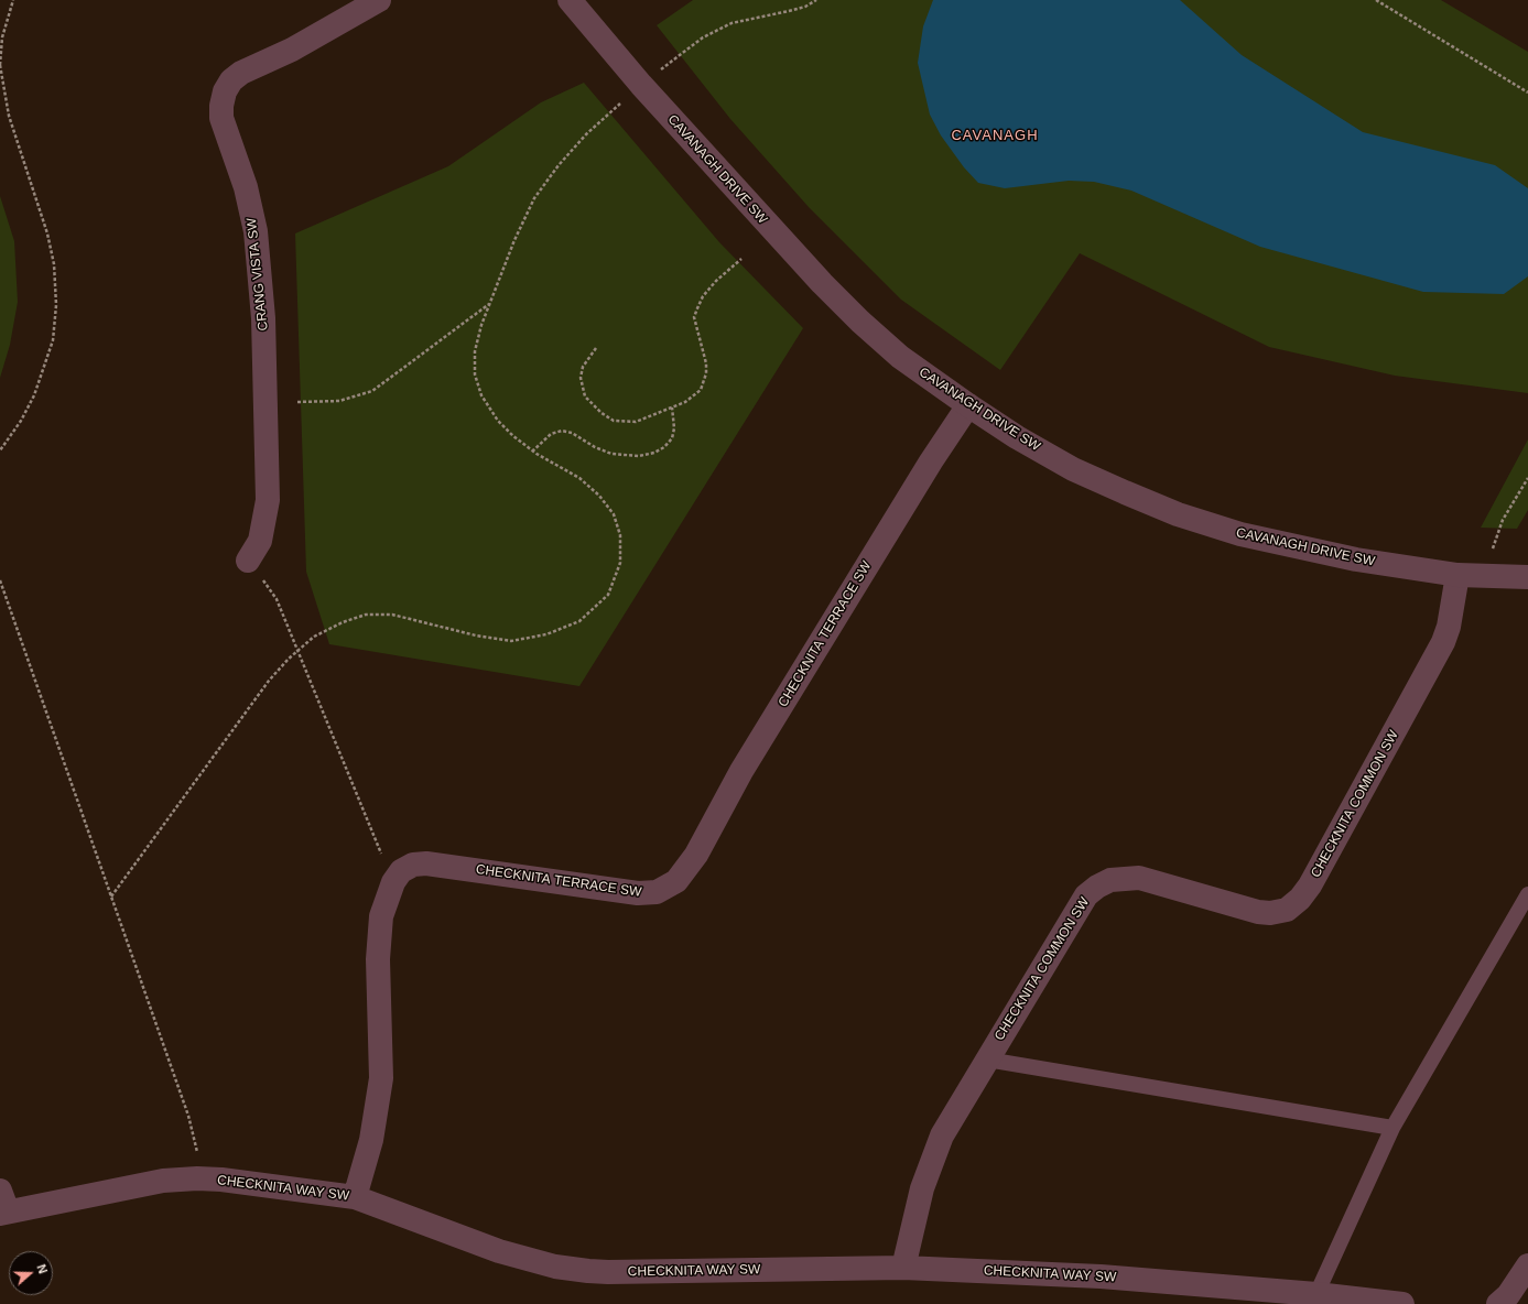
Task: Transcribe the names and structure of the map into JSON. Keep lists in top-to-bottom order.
{
  "streets": {
    "street": [
      "CAVANAGH DRIVE SW",
      "CRANG VISTA SW",
      "CHECKNITA TERRACE SW",
      "CHECKNITA COMMON SW",
      "CHECKNITA WAY SW"
    ]
  },
  "crossings": [
    ["CAVANAGH DRIVE SW", "CHECKNITA TERRACE SW"],
    ["CAVANAGH DRIVE SW", "CHECKNITA COMMON SW"],
    ["CHECKNITA TERRACE SW", "CHECKNITA WAY SW"],
    ["CHECKNITA COMMON SW", "CHECKNITA WAY SW"]
  ],
  "districts": ["CAVANAGH"],
  "north": "right"
}
